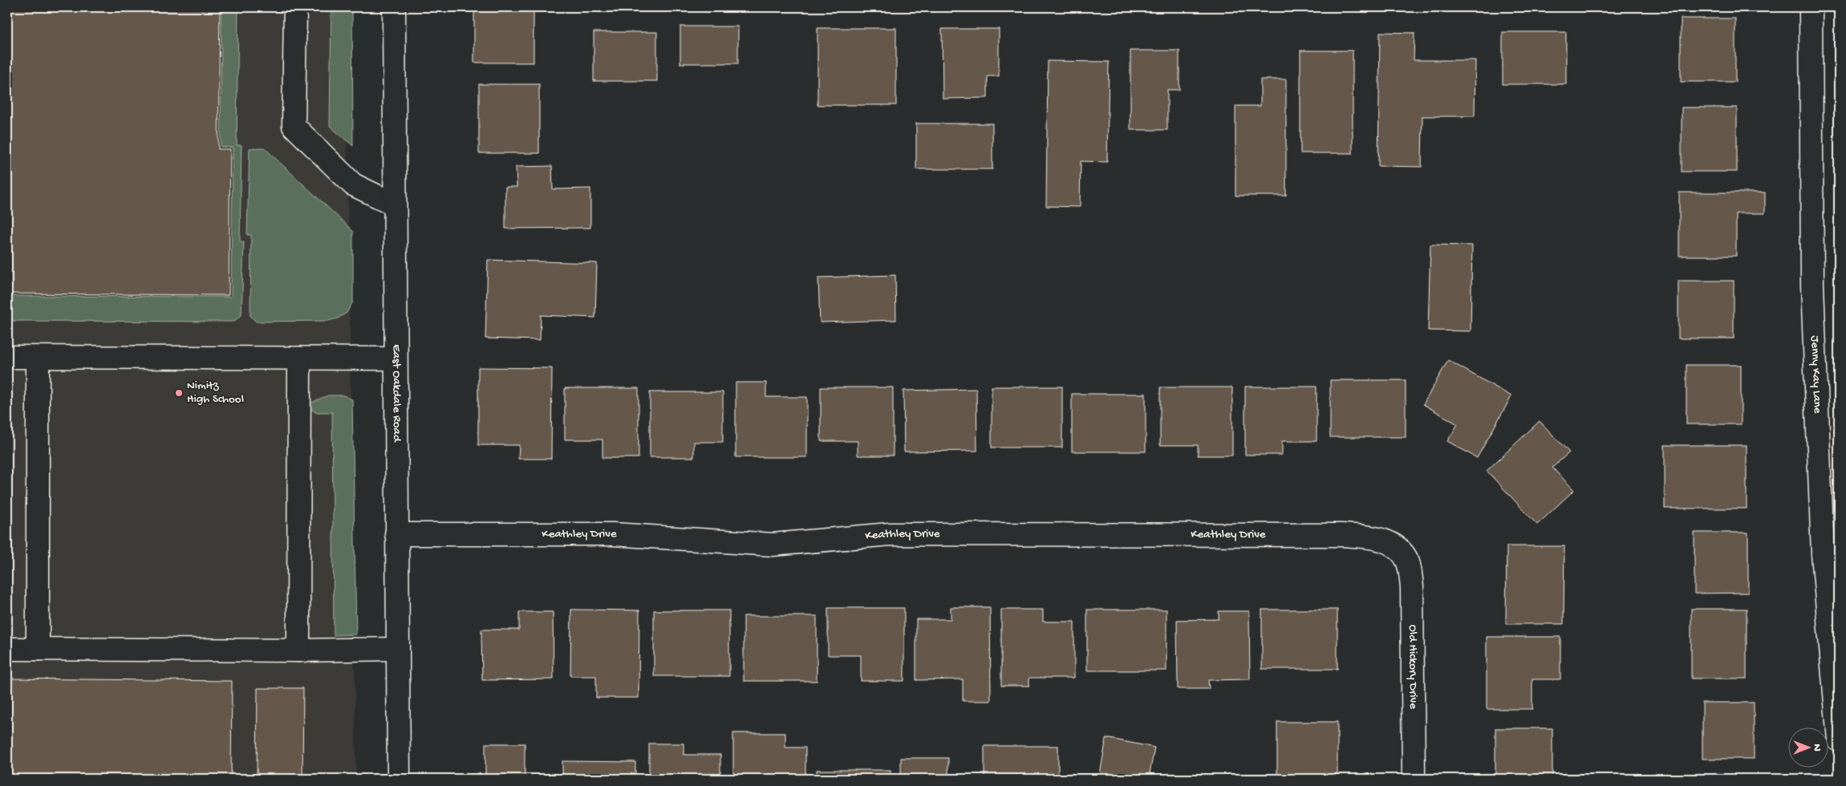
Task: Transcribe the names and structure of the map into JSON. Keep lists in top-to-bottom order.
{
  "streets": {
    "street": [
      "Jenny Kay Lane",
      "East Oakdale Road",
      "Keathley Drive",
      "Old Hickory Drive"
    ]
  },
  "crossings": [
    ["East Oakdale Road", "Keathley Drive"],
    ["Keathley Drive", "Old Hickory Drive"]
  ],
  "places": ["Nimitz High School"],
  "north": "right"
}
